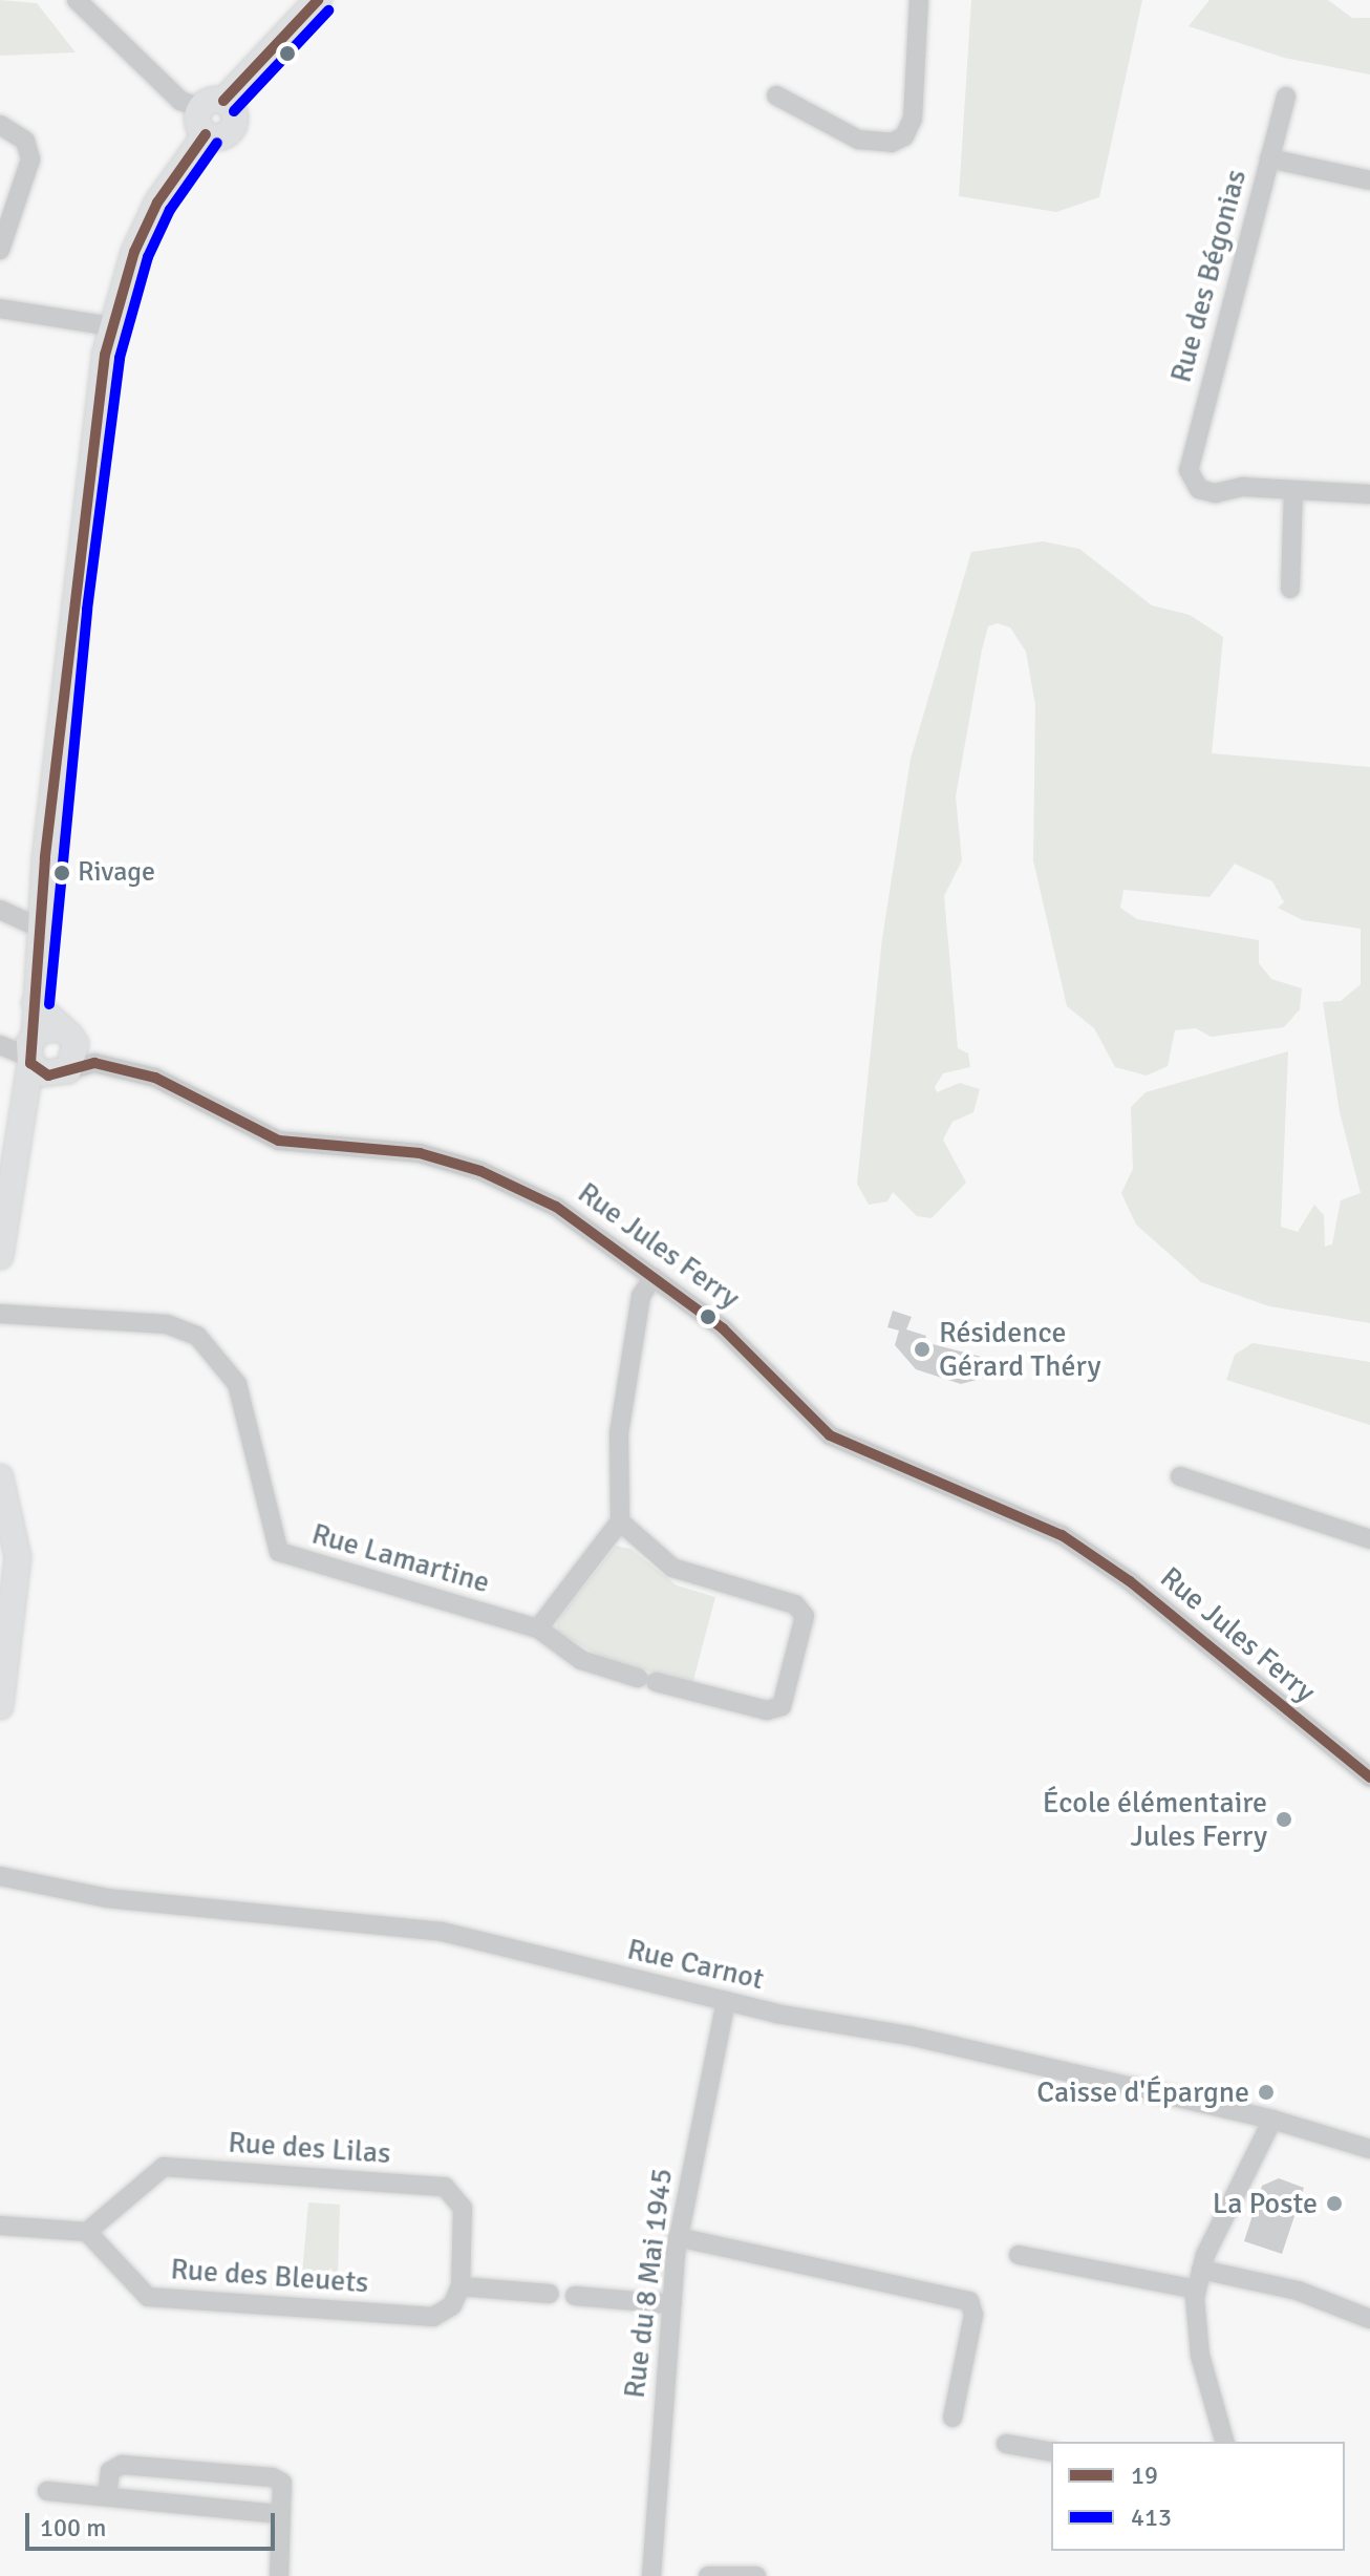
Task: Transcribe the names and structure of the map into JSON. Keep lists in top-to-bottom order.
{
  "streets": {
    "street": [
      "Rue des Bégonias",
      "Rue Jules Ferry",
      "Rue Lamartine",
      "Rue Carnot",
      "Rue des Lilas",
      "Rue des Bleuets",
      "Rue du 8 Mai 1945"
    ]
  },
  "crossings": [
    ["Rue Carnot", "Rue du 8 Mai 1945"],
    ["Rue des Lilas", "Rue des Bleuets"]
  ],
  "places": [
    "Rivage",
    "Résidence Gérard Théry",
    "École élémentaire Jules Ferry",
    "Caisse d'Épargne",
    "La Poste"
  ],
  "lines": ["transit line 19", "transit line 413"],
  "legend": ["19", "413"],
  "scale_bar": "100 m"
}
